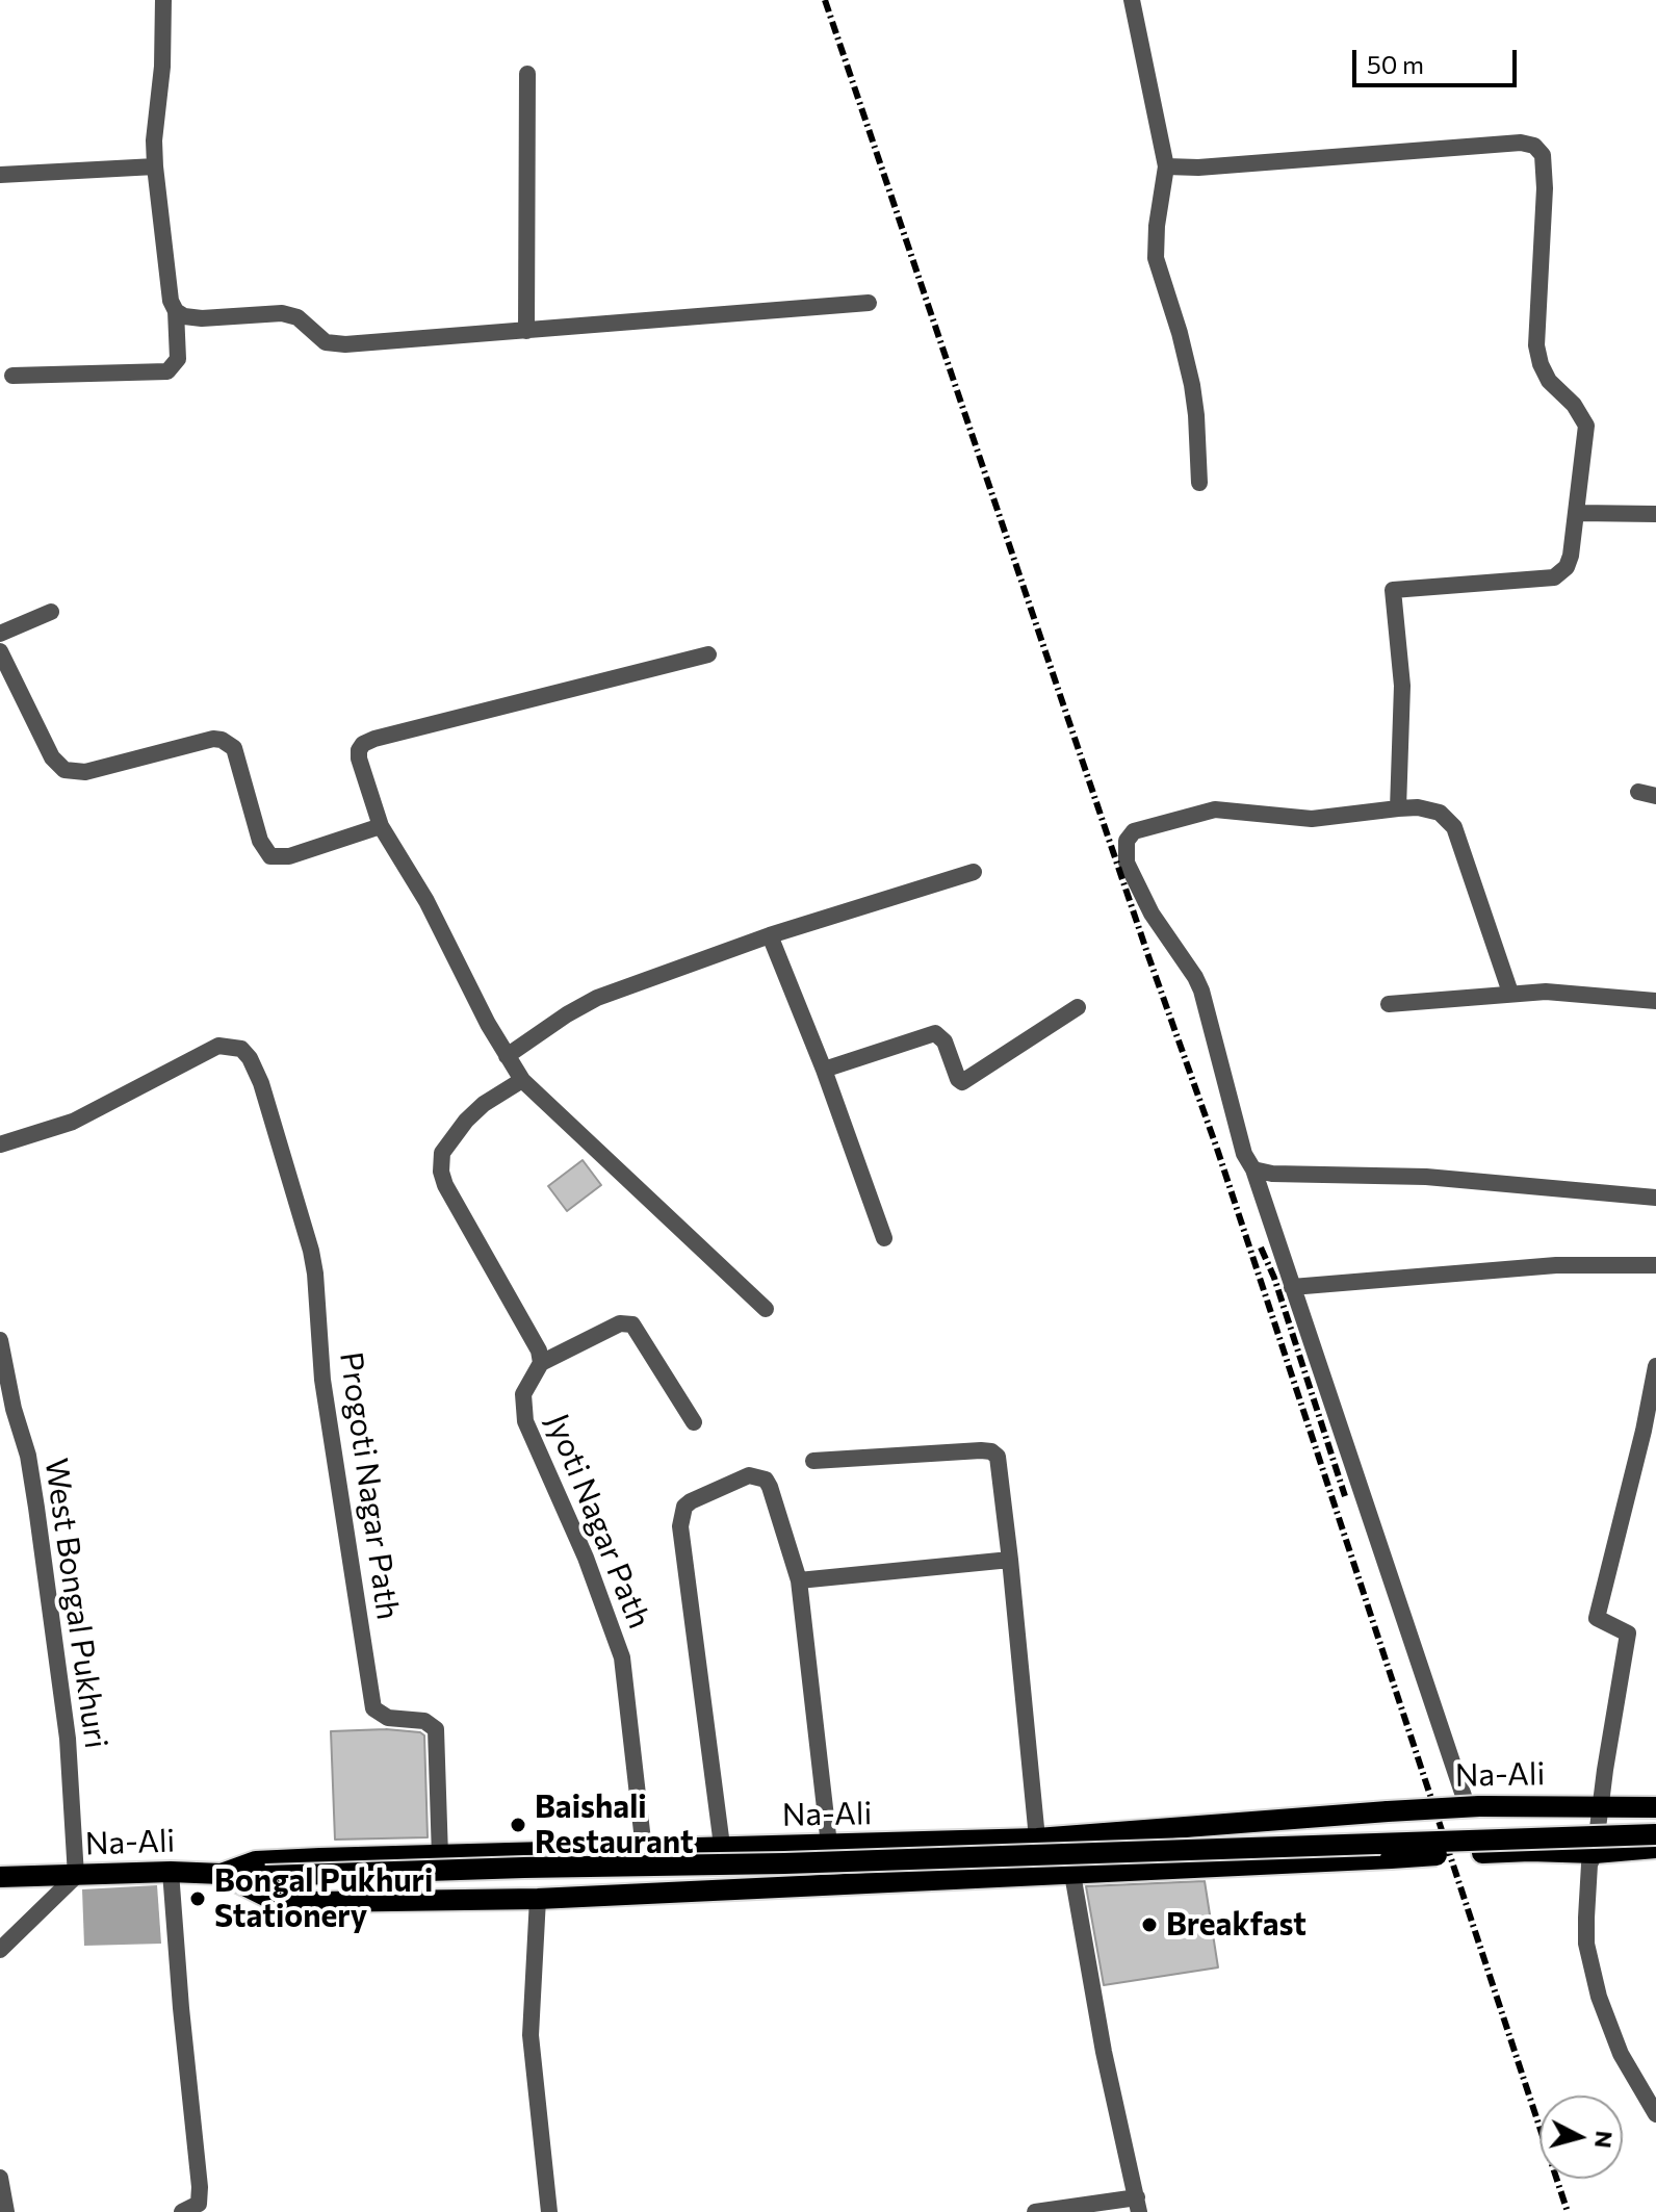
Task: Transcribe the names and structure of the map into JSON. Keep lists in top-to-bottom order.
{
  "streets": {
    "main road": ["Na-Ali"],
    "street": ["Progoti Nagar Path", "Jyoti Nagar Path", "West Bongal Pukhuri"]
  },
  "crossings": [
    ["Progoti Nagar Path", "Na-Ali"],
    ["Jyoti Nagar Path", "Na-Ali"],
    ["West Bongal Pukhuri", "Na-Ali"]
  ],
  "places": ["Baishali Restaurant", "Bongal Pukhuri Stationery", "Breakfast"],
  "scale_bar": "50 m",
  "north": "right"
}
